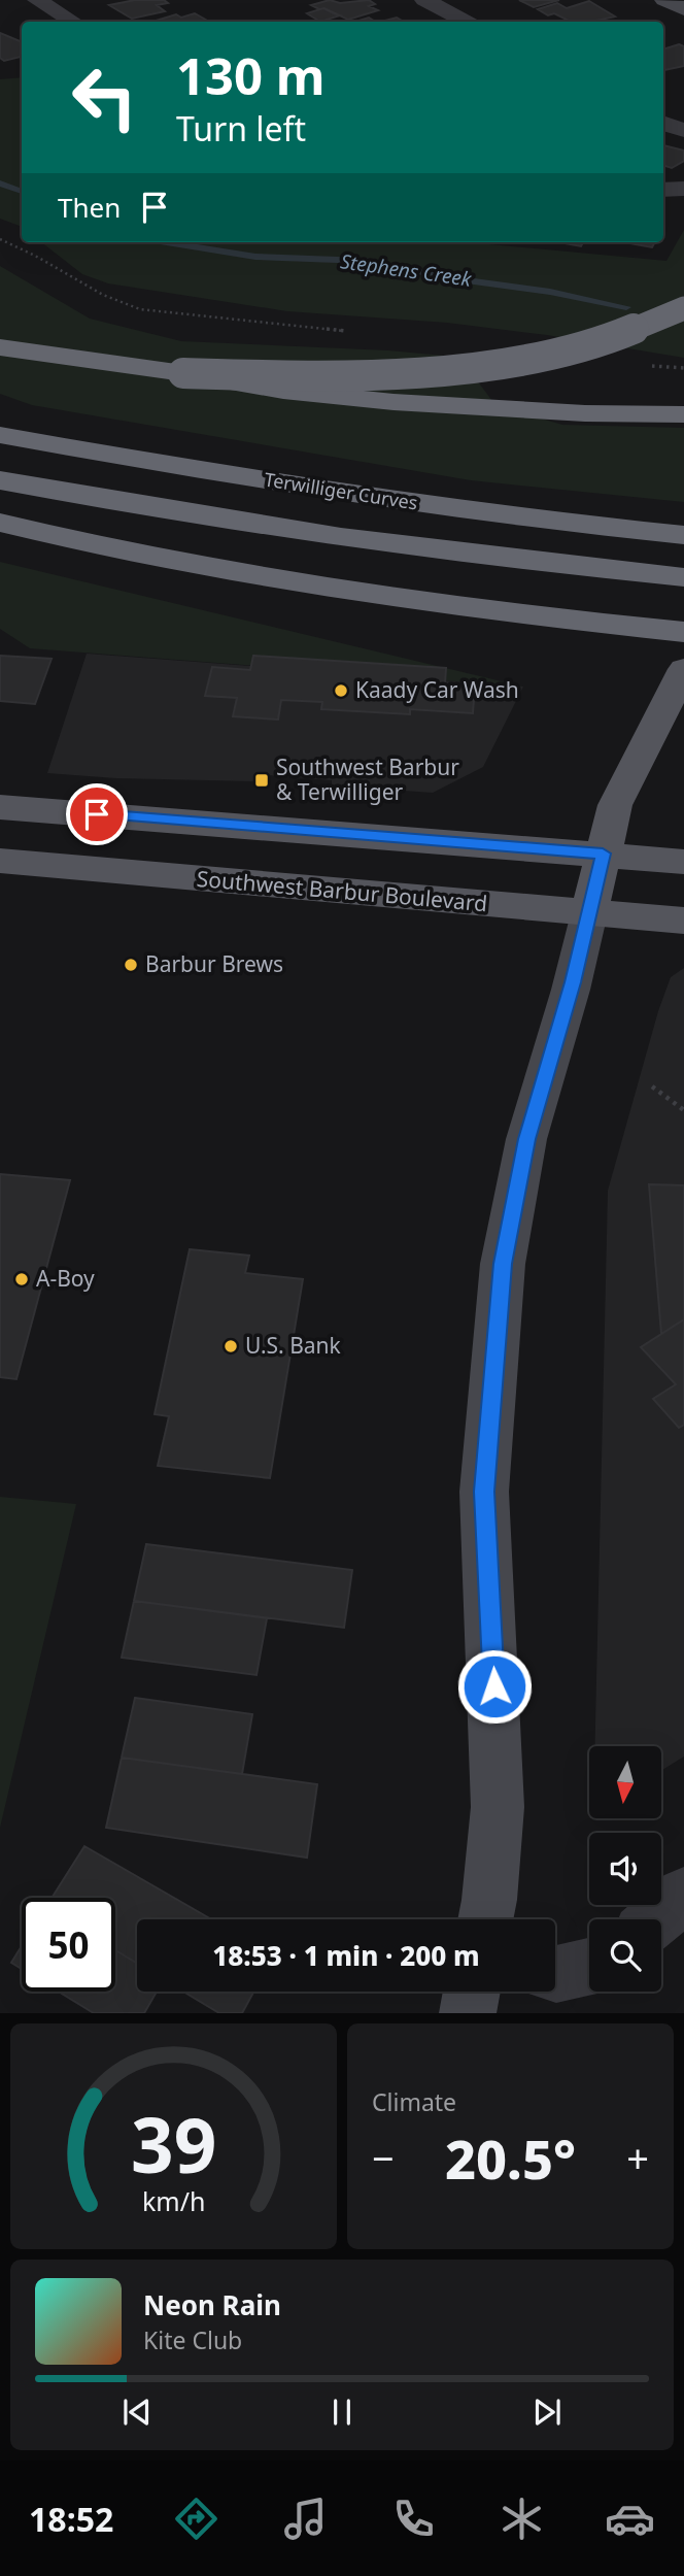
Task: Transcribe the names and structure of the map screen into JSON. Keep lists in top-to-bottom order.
{
  "streets": {
    "highway": ["Terwilliger Curves"],
    "main road": ["Southwest Barbur Boulevard"]
  },
  "water": ["Stephens Creek"],
  "places": {
    "other": [
      "Kaady Car Wash",
      "Barbur Brews",
      "A-Boy",
      "U.S. Bank"
    ],
    "transit": ["Southwest Barbur & Terwilliger"]
  },
  "north": "bottom",
  "page": {
    "turn": ["130 m", "Turn left"],
    "then": "Then",
    "limit": "50",
    "trip": "18:53 · 1 min · 200 m",
    "tile": "Climate",
    "heat": ["−", "20.5°", "+"],
    "song": ["Neon Rain", "Kite Club"],
    "tabs": "18:52",
    "gauge": ["39", "km/h"]
  }
}
